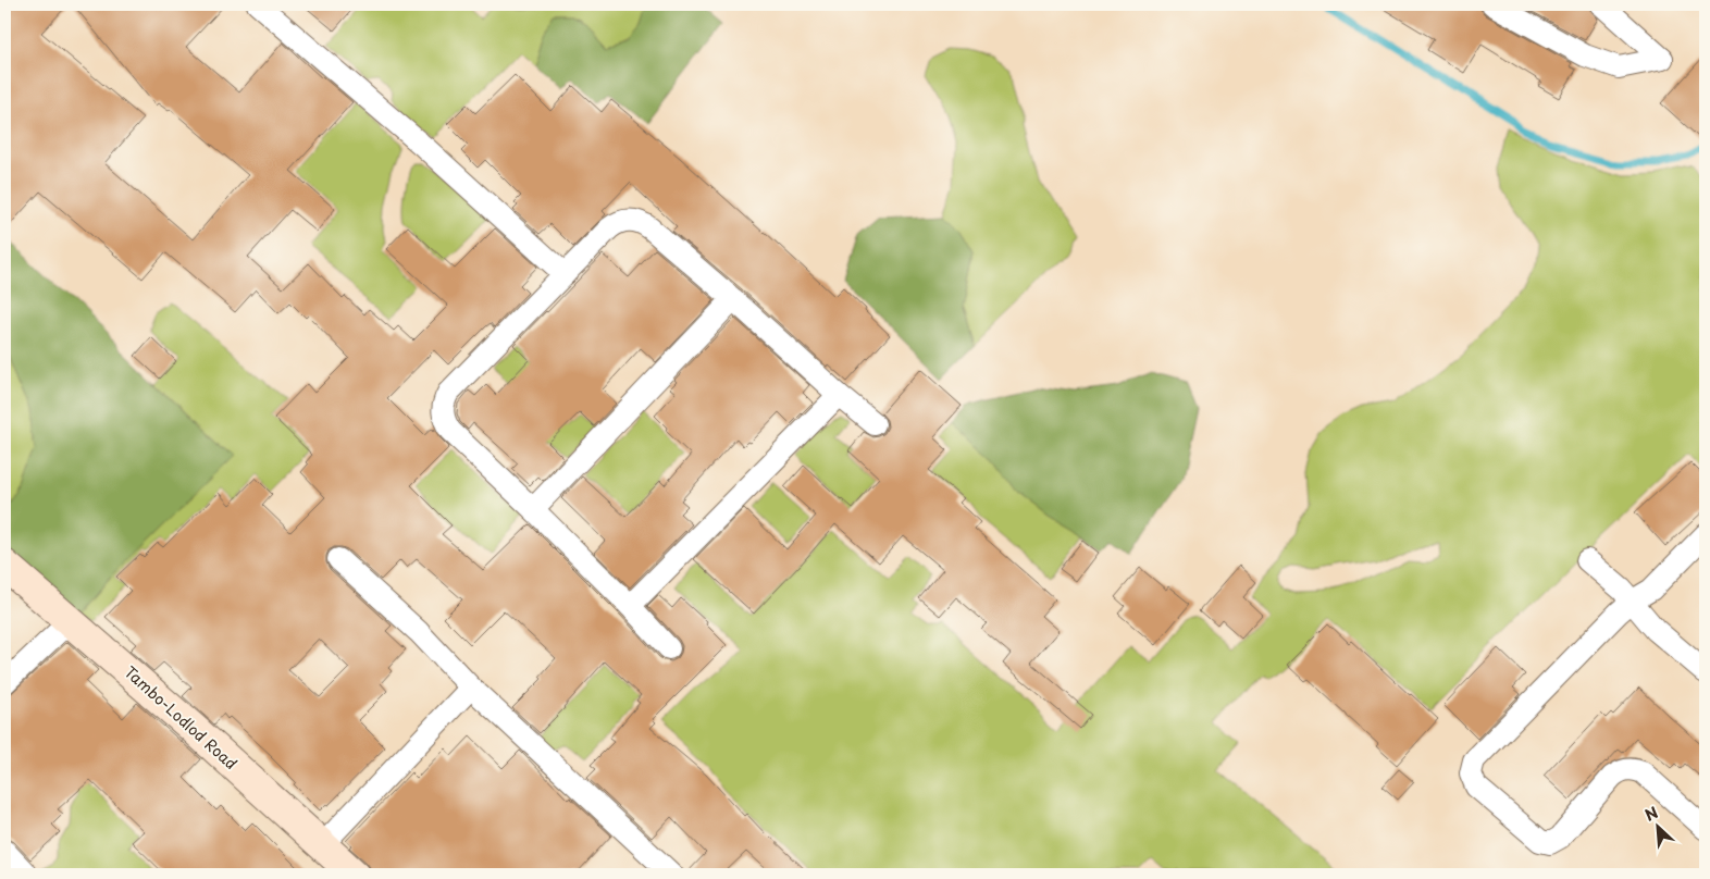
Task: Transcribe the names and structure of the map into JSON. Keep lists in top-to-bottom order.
{
  "streets": {
    "street": ["Tambo-Lodlod Road"]
  },
  "north": "top left"
}
